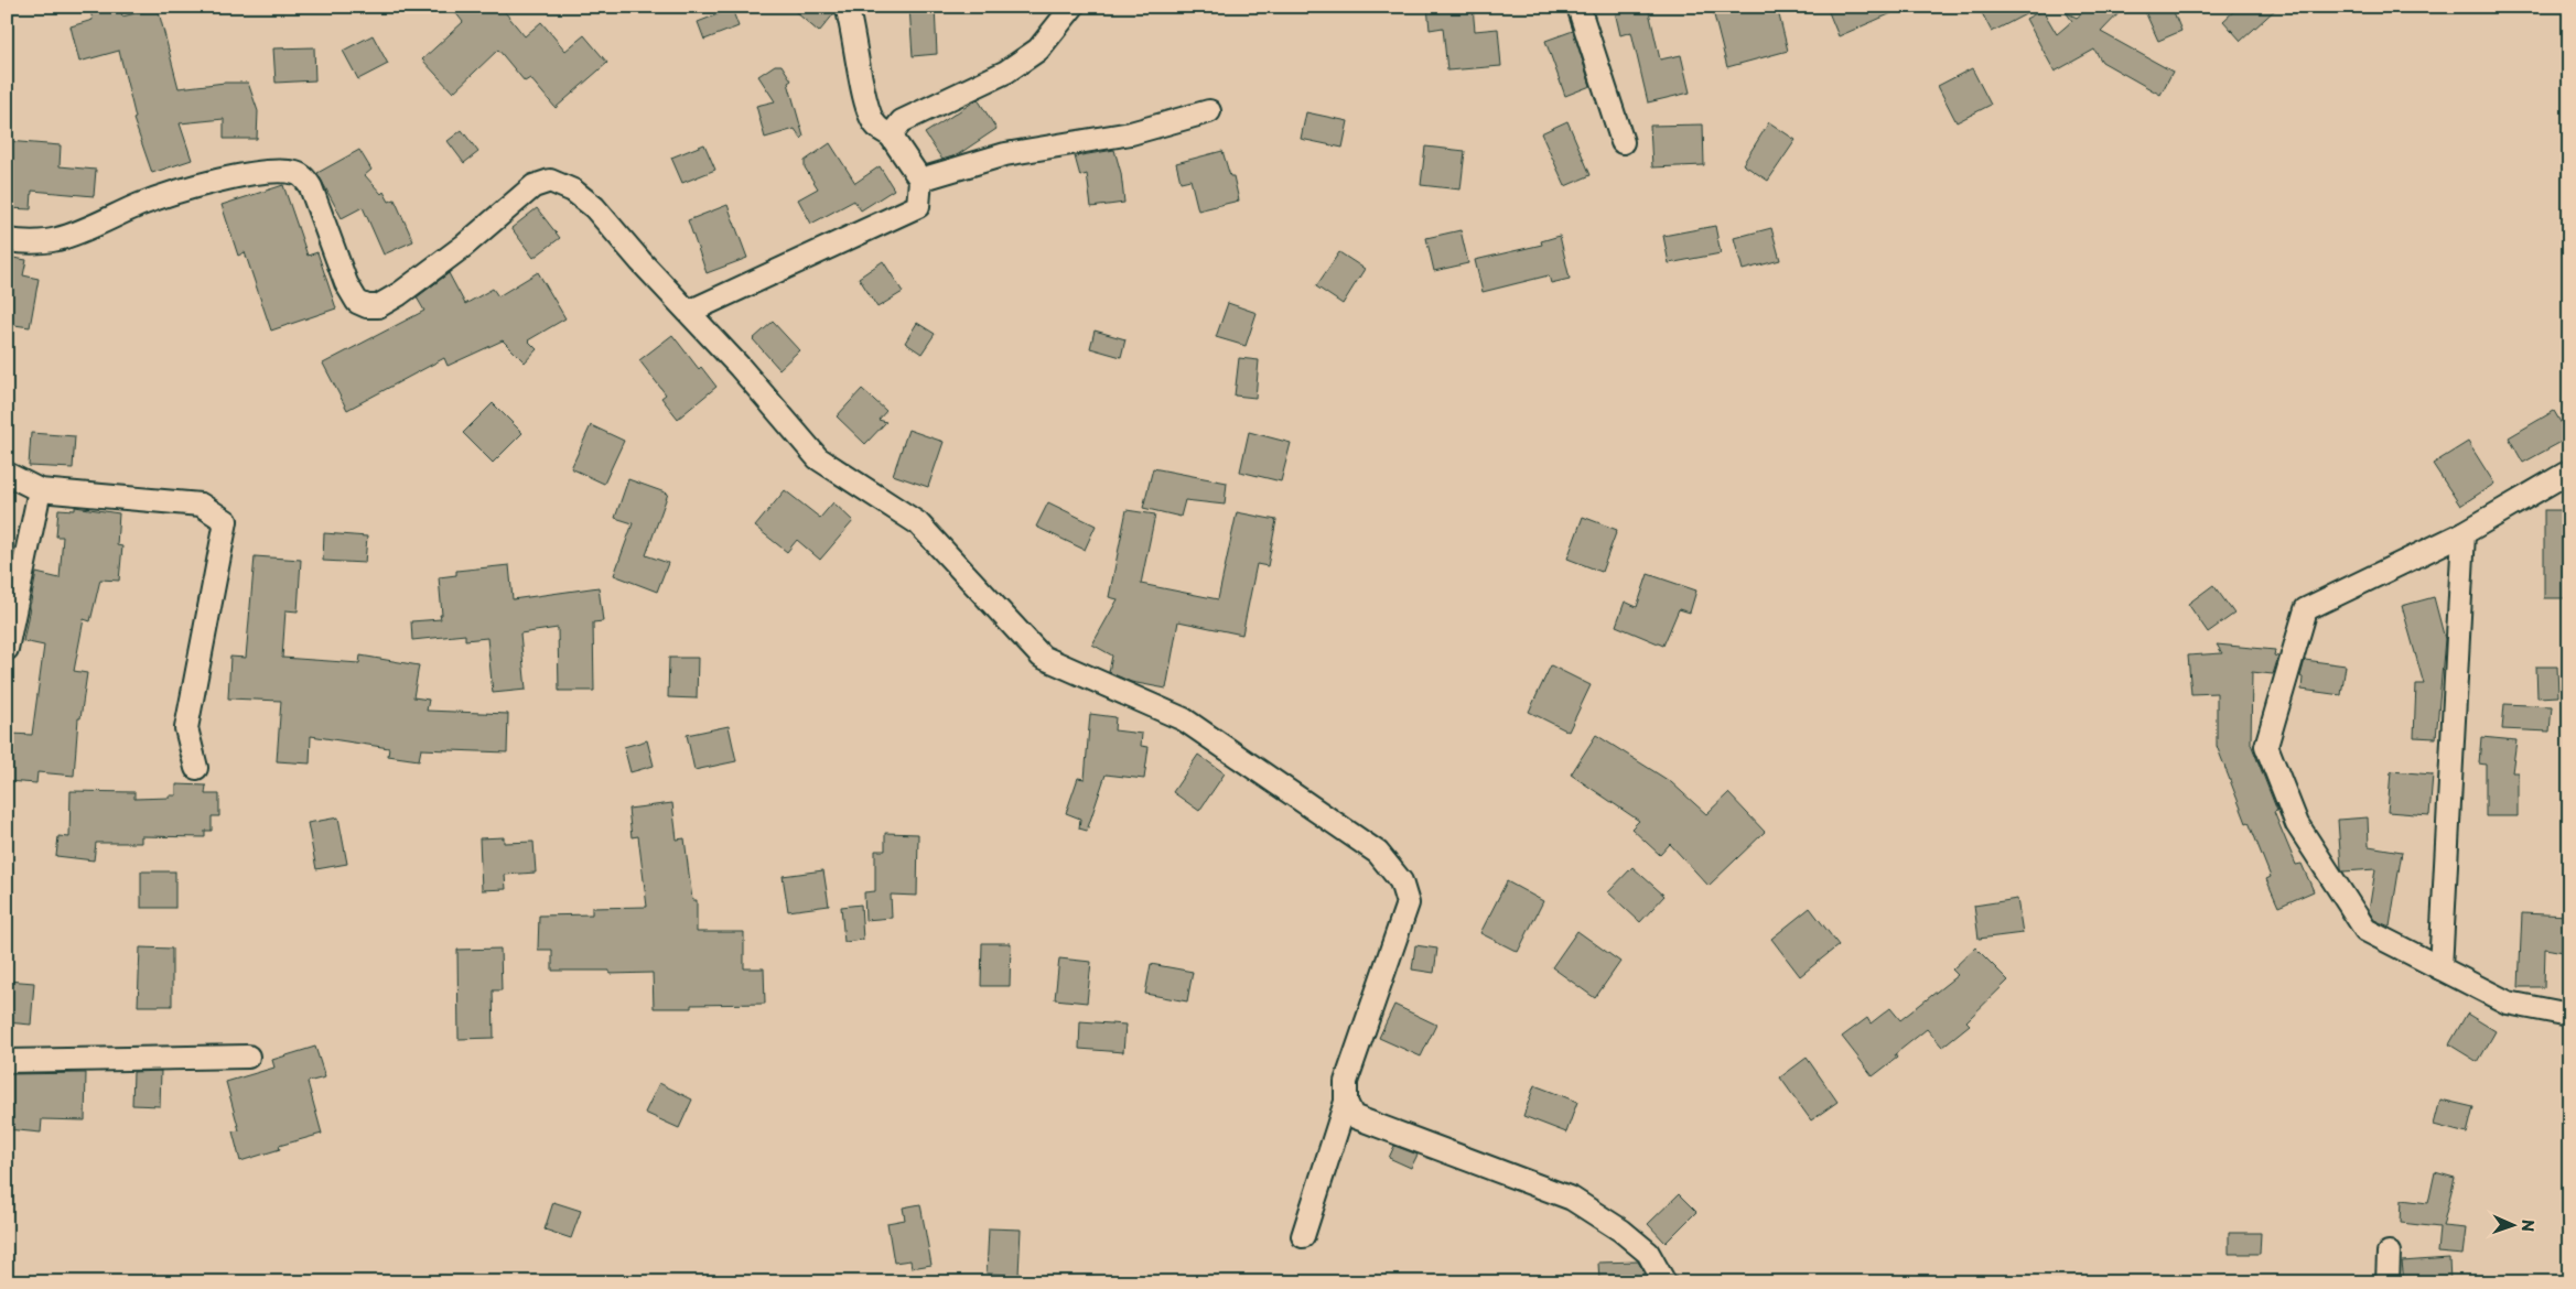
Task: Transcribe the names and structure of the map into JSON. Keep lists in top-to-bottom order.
{
  "north": "right"
}
